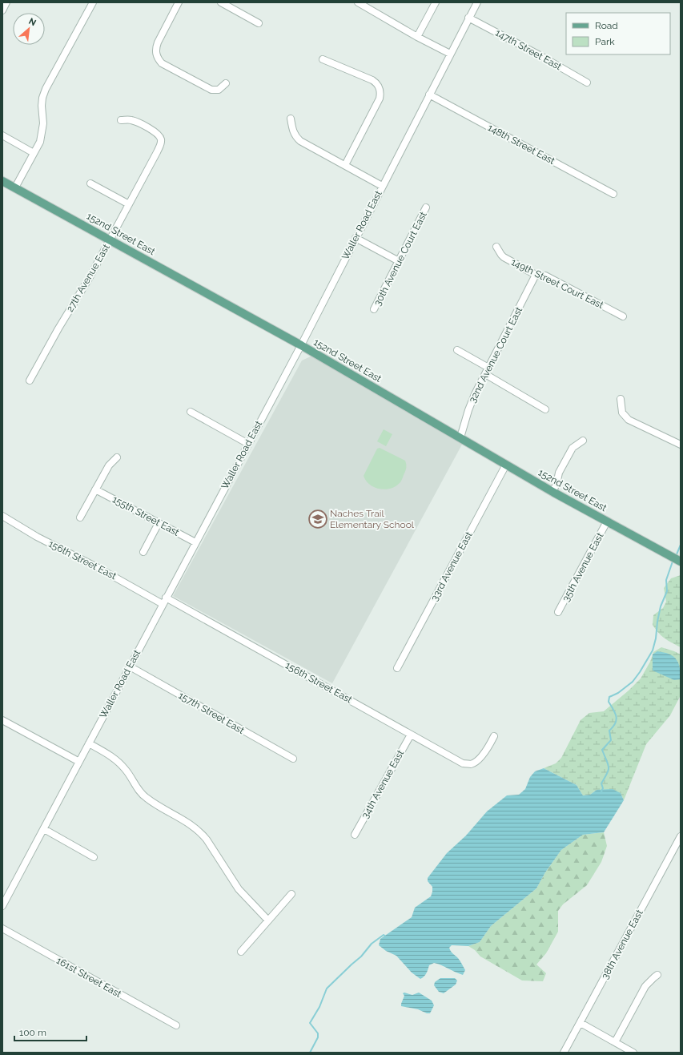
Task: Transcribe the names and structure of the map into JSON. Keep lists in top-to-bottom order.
{
  "streets": {
    "main road": ["152nd Street East"],
    "street": [
      "147th Street East",
      "148th Street East",
      "Waller Road East",
      "30th Avenue Court East",
      "27th Avenue East",
      "149th Street Court East",
      "32nd Avenue Court East",
      "155th Street East",
      "156th Street East",
      "33rd Avenue East",
      "35th Avenue East",
      "157th Street East",
      "34th Avenue East",
      "38th Avenue East",
      "161st Street East"
    ]
  },
  "crossings": [
    ["147th Street East", "Waller Road East"],
    ["148th Street East", "Waller Road East"],
    ["Waller Road East", "152nd Street East"],
    ["Waller Road East", "155th Street East"],
    ["Waller Road East", "156th Street East"],
    ["Waller Road East", "157th Street East"],
    ["152nd Street East", "27th Avenue East"],
    ["152nd Street East", "32nd Avenue Court East"],
    ["152nd Street East", "33rd Avenue East"],
    ["152nd Street East", "35th Avenue East"],
    ["149th Street Court East", "32nd Avenue Court East"],
    ["156th Street East", "34th Avenue East"]
  ],
  "places": {
    "school or university": ["Naches Trail Elementary School"]
  },
  "legend": ["Road", "Park"],
  "scale_bar": "100 m",
  "north": "top right"
}
